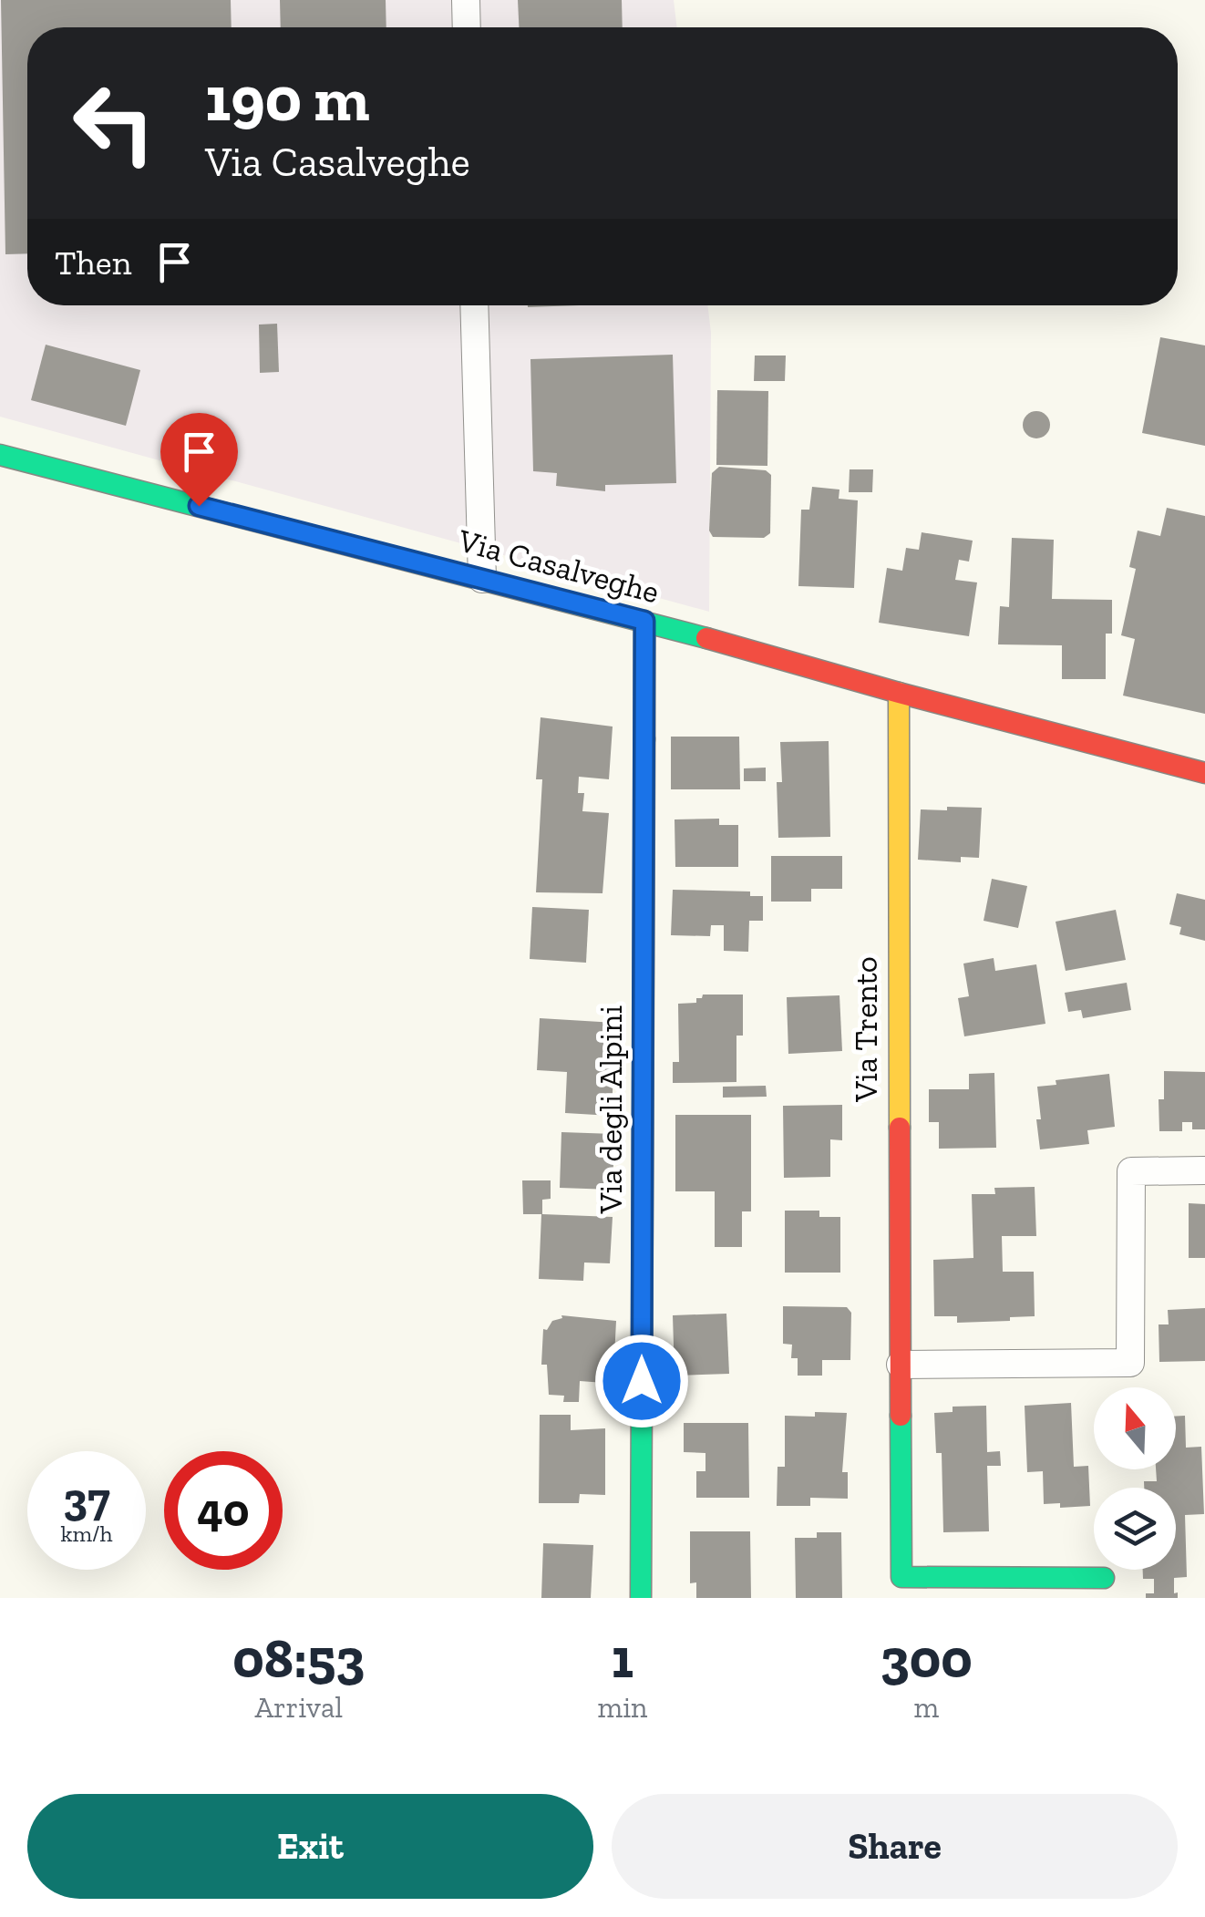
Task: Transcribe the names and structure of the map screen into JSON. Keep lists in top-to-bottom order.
{
  "streets": {
    "street": ["Via Casalveghe", "Via Trento", "Via degli Alpini"]
  },
  "crossings": [
    ["Via Casalveghe", "Via Trento"],
    ["Via Casalveghe", "Via degli Alpini"]
  ],
  "north": "top",
  "page": {
    "turn": ["190 m", "Via Casalveghe"],
    "then": "Then",
    "speed": "37 km/h",
    "limit": "40",
    "eta": [
      "08:53",
      "Arrival",
      "1",
      "min",
      "300",
      "m"
    ],
    "buttons": ["Exit", "Share"]
  }
}
